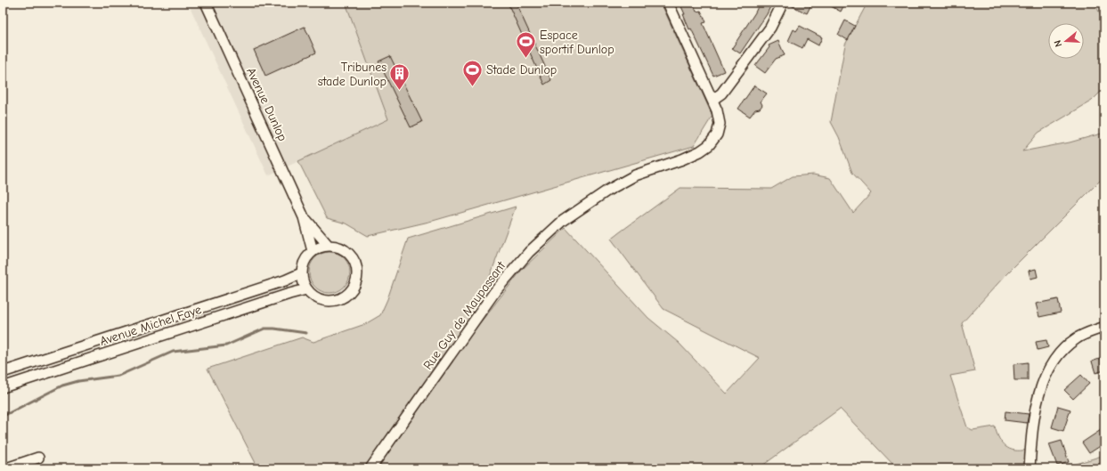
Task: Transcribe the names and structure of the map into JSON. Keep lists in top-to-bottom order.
{
  "streets": {
    "street": ["Avenue Dunlop", "Rue Guy de Maupassant", "Avenue Michel Faye"]
  },
  "crossings": [
    ["Avenue Dunlop", "Avenue Michel Faye"]
  ],
  "places": {
    "sports": ["Espace sportif Dunlop", "Stade Dunlop"],
    "building": ["Tribunes stade Dunlop"]
  },
  "north": "left"
}
